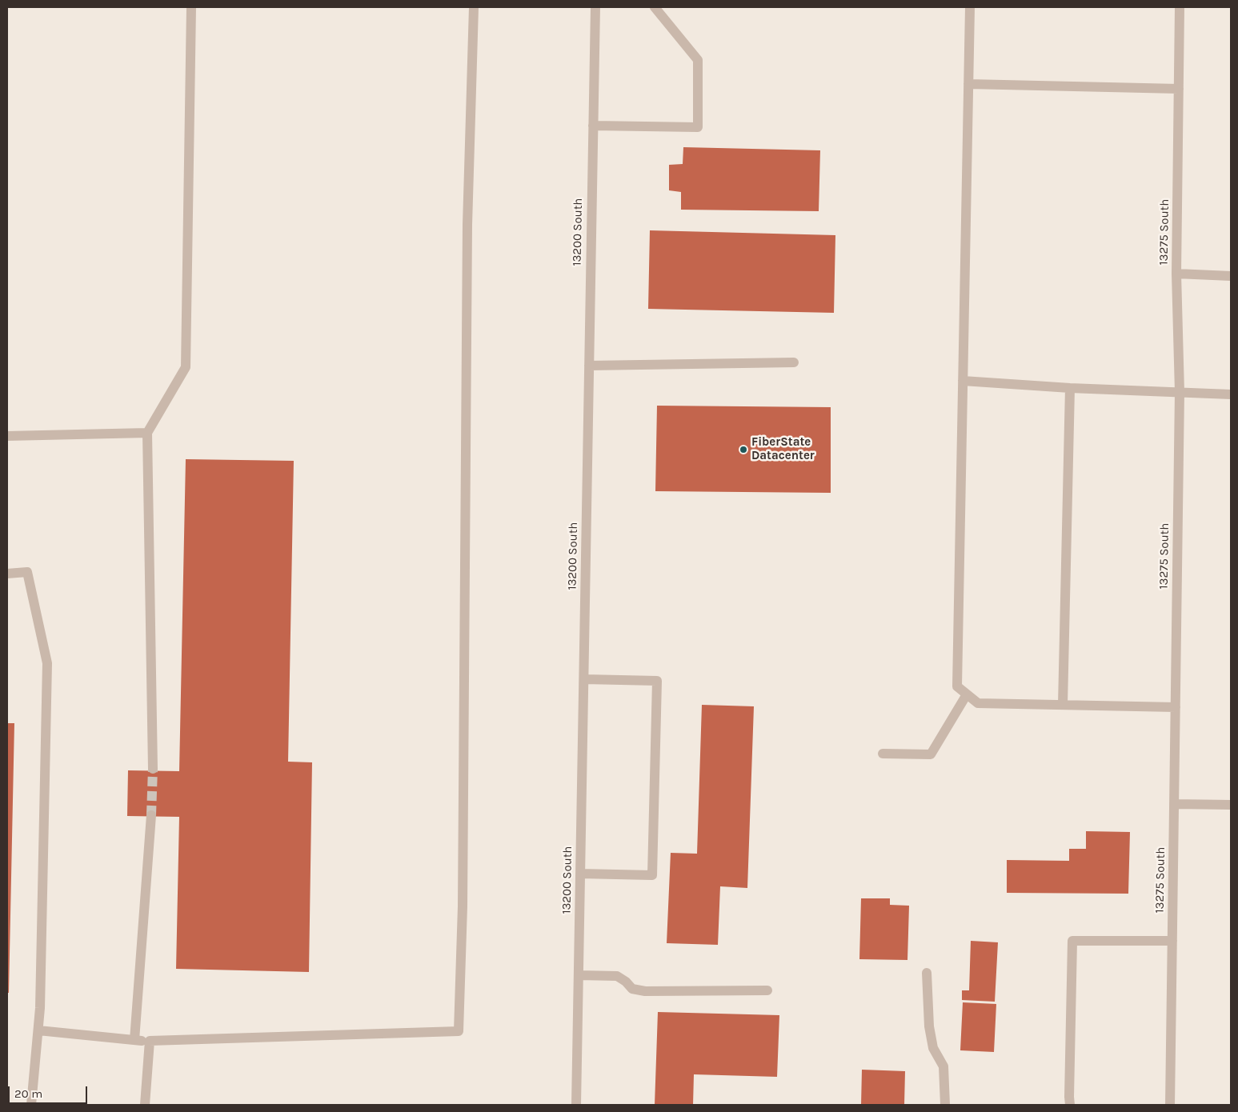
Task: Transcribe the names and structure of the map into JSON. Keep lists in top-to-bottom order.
{
  "streets": {
    "street": ["13200 South", "13275 South"]
  },
  "places": ["FiberState Datacenter"],
  "scale_bar": "20 m"
}
